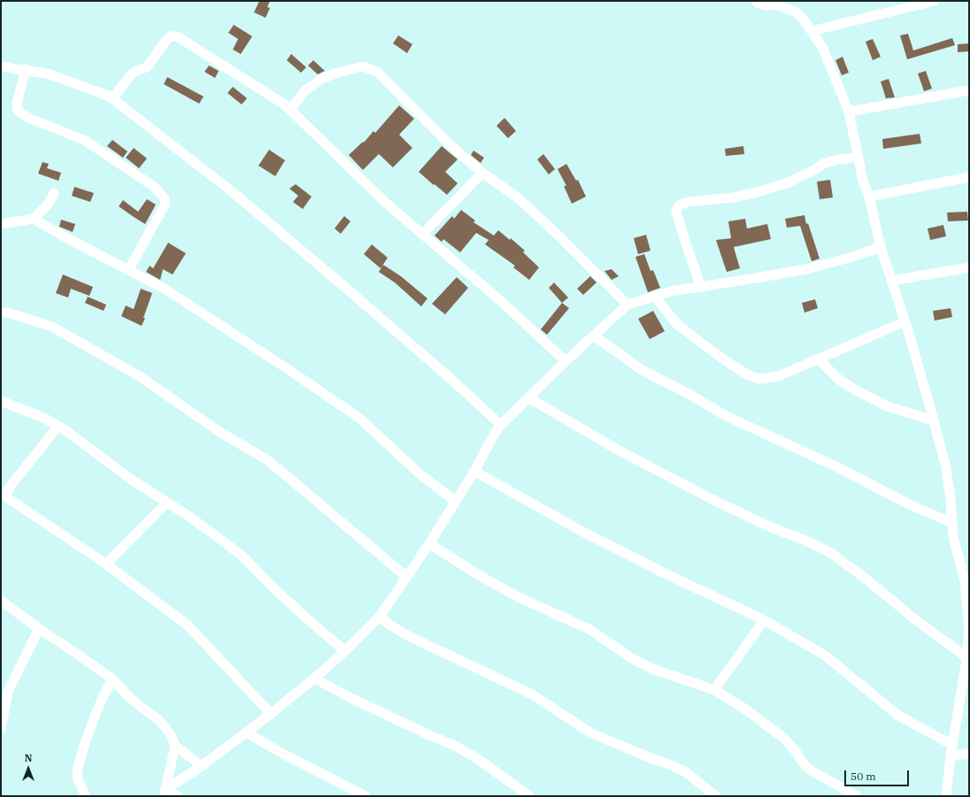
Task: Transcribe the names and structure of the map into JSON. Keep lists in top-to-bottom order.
{
  "scale_bar": "50 m",
  "north": "top"
}
